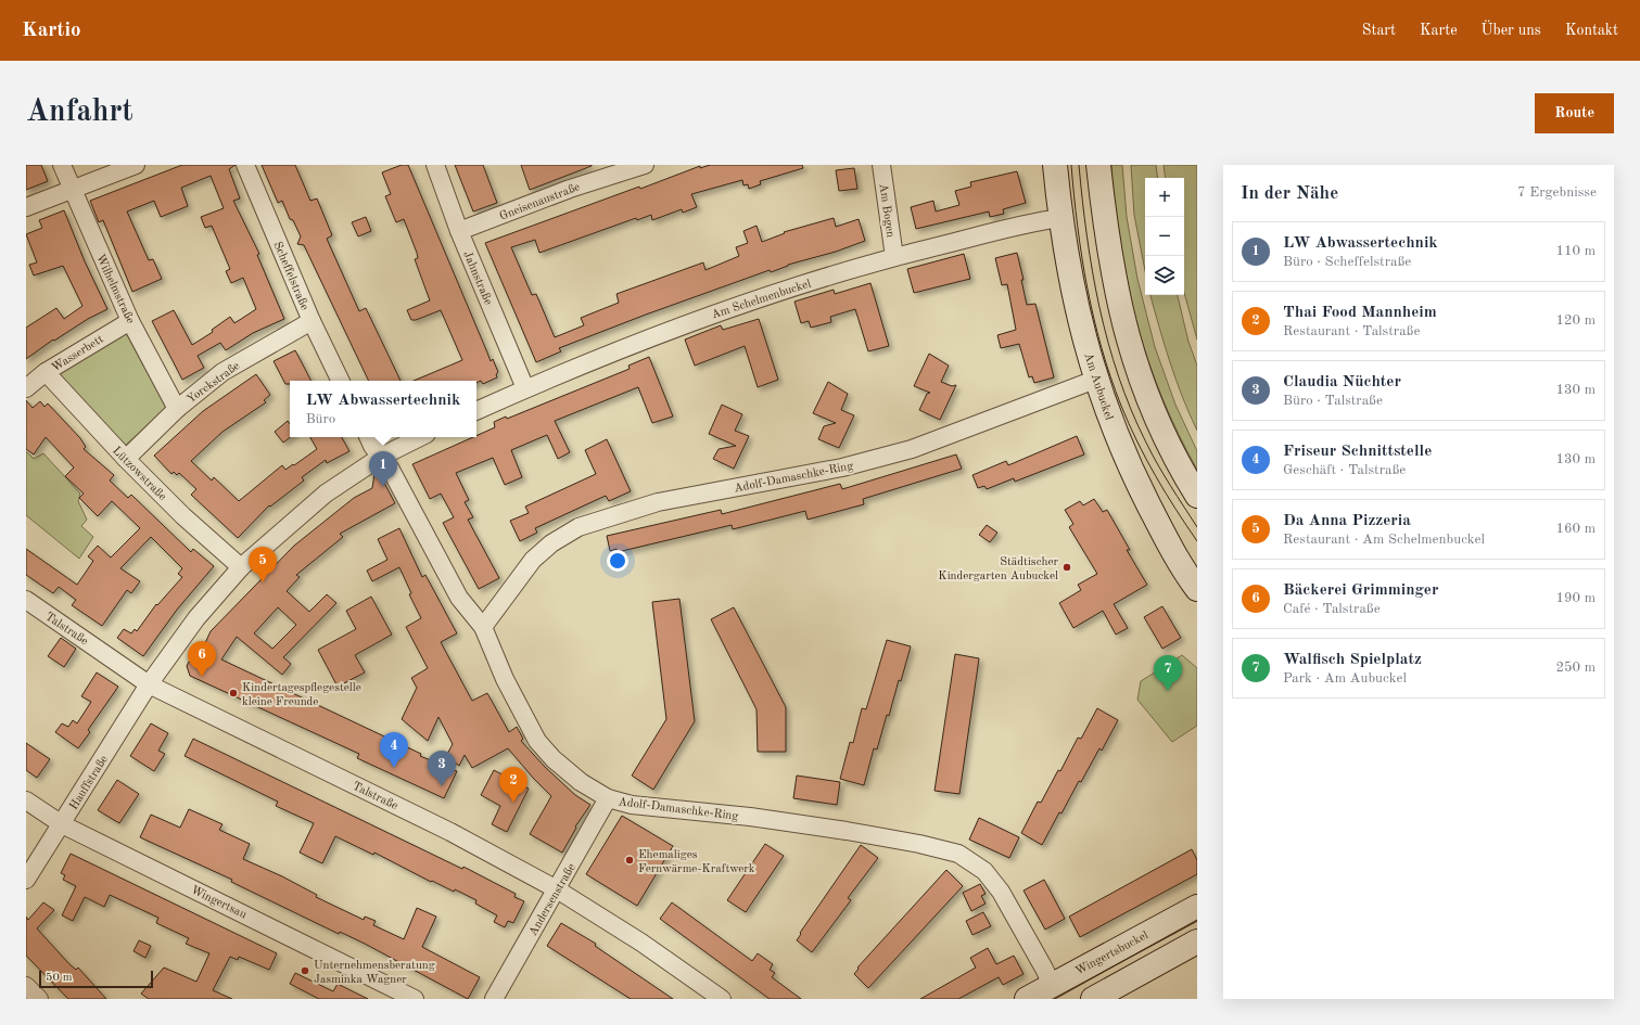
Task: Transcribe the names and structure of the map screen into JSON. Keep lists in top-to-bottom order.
{
  "streets": {
    "main road": ["Am Aubuckel", "Wingertsbuckel"],
    "street": [
      "Gneisenaustraße",
      "Am Bogen",
      "Scheffelstraße",
      "Jahnstraße",
      "Wilhelmstraße",
      "Am Schelmenbuckel",
      "Wasserbett",
      "Yorckstraße",
      "Lützowstraße",
      "Adolf-Damaschke-Ring",
      "Talstraße",
      "Hauffstraße",
      "Andersenstraße",
      "Wingertsau"
    ]
  },
  "crossings": [
    ["Gneisenaustraße", "Jahnstraße"],
    ["Am Bogen", "Am Schelmenbuckel"],
    ["Scheffelstraße", "Yorckstraße"],
    ["Jahnstraße", "Am Schelmenbuckel"],
    ["Wilhelmstraße", "Wasserbett"],
    ["Wilhelmstraße", "Yorckstraße"],
    ["Am Schelmenbuckel", "Am Aubuckel"],
    ["Wasserbett", "Lützowstraße"],
    ["Yorckstraße", "Lützowstraße"],
    ["Am Aubuckel", "Adolf-Damaschke-Ring"],
    ["Adolf-Damaschke-Ring", "Andersenstraße"],
    ["Adolf-Damaschke-Ring", "Wingertsbuckel"],
    ["Talstraße", "Hauffstraße"],
    ["Talstraße", "Andersenstraße"],
    ["Hauffstraße", "Wingertsau"]
  ],
  "places": [
    "Städtischer Kindergarten Aubuckel",
    "Kindertagespflegestelle kleine Freunde",
    "Ehemaliges Fernwärme-Kraftwerk",
    "Unternehmensberatung Jasminka Wagner"
  ],
  "scale_bar": "50 m",
  "page": {
    "header": "Kartio",
    "nav": [
      "Start",
      "Karte",
      "Über uns",
      "Kontakt"
    ],
    "buttons": "Route",
    "title": "Anfahrt",
    "heading": ["In der Nähe", "7 Ergebnisse"],
    "map_buttons": ["+", "−"],
    "list": [
      {
        "mark": "1",
        "name": "LW Abwassertechnik",
        "note": "Büro · Scheffelstraße",
        "value": "110 m"
      },
      {
        "mark": "2",
        "name": "Thai Food Mannheim",
        "note": "Restaurant · Talstraße",
        "value": "120 m"
      },
      {
        "mark": "3",
        "name": "Claudia Nüchter",
        "note": "Büro · Talstraße",
        "value": "130 m"
      },
      {
        "mark": "4",
        "name": "Friseur Schnittstelle",
        "note": "Geschäft · Talstraße",
        "value": "130 m"
      },
      {
        "mark": "5",
        "name": "Da Anna Pizzeria",
        "note": "Restaurant · Am Schelmenbuckel",
        "value": "160 m"
      },
      {
        "mark": "6",
        "name": "Bäckerei Grimminger",
        "note": "Café · Talstraße",
        "value": "190 m"
      },
      {
        "mark": "7",
        "name": "Walfisch Spielplatz",
        "note": "Park · Am Aubuckel",
        "value": "250 m"
      }
    ],
    "popup": ["LW Abwassertechnik", "Büro"],
    "pins": [
      "1",
      "5",
      "6",
      "7",
      "4",
      "3",
      "2"
    ],
    "scale": "50 m"
  }
}
